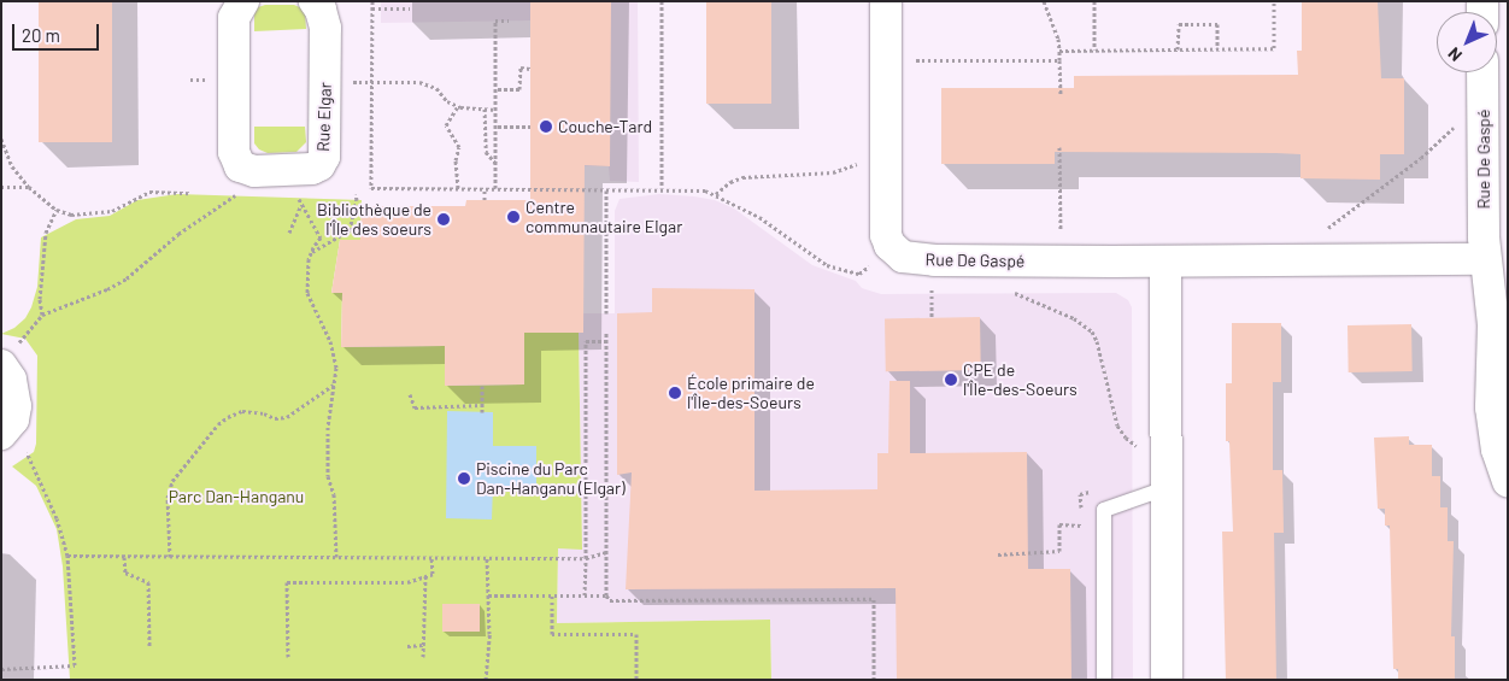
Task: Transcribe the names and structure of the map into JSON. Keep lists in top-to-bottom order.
{
  "streets": {
    "street": ["Rue Elgar", "Rue De Gaspé"]
  },
  "parks": ["Parc Dan-Hanganu"],
  "places": [
    "Couche-Tard",
    "Centre communautaire Elgar",
    "Bibliothèque de l'Île des soeurs",
    "CPE de l'Île-des-Soeurs",
    "École primaire de l'Île-des-Soeurs",
    "Piscine du Parc Dan-Hanganu (Elgar)"
  ],
  "scale_bar": "20 m",
  "north": "bottom left"
}
